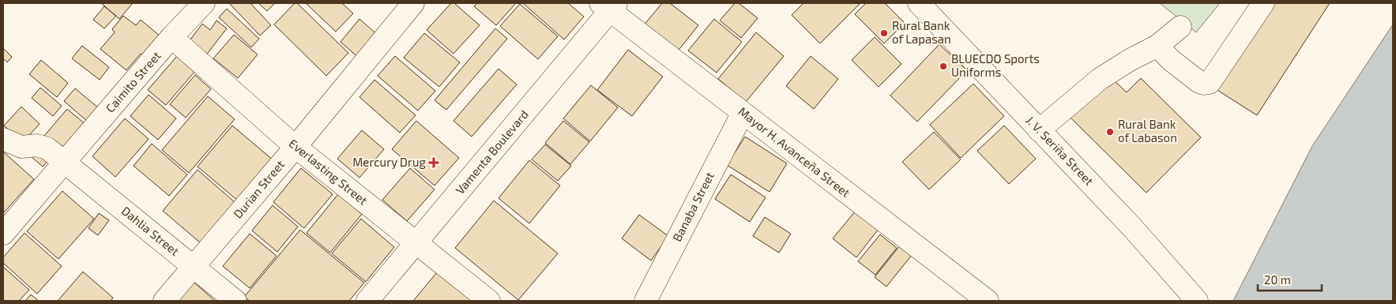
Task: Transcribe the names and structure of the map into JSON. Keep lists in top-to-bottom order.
{
  "streets": {
    "street": [
      "Caimito Street",
      "J. V. Seriña Street",
      "Vamenta Boulevard",
      "Mayor H. Avanceña Street",
      "Everlasting Street",
      "Durian Street",
      "Banaba Street",
      "Dahlia Street"
    ]
  },
  "crossings": [
    ["Caimito Street", "Everlasting Street"],
    ["Caimito Street", "Dahlia Street"],
    ["Vamenta Boulevard", "Mayor H. Avanceña Street"],
    ["Vamenta Boulevard", "Everlasting Street"],
    ["Mayor H. Avanceña Street", "Banaba Street"],
    ["Everlasting Street", "Durian Street"],
    ["Durian Street", "Dahlia Street"]
  ],
  "places": {
    "other": ["Rural Bank of Lapasan", "BLUECDO Sports Uniforms", "Rural Bank of Labason"],
    "health": ["Mercury Drug"]
  },
  "scale_bar": "20 m"
}
